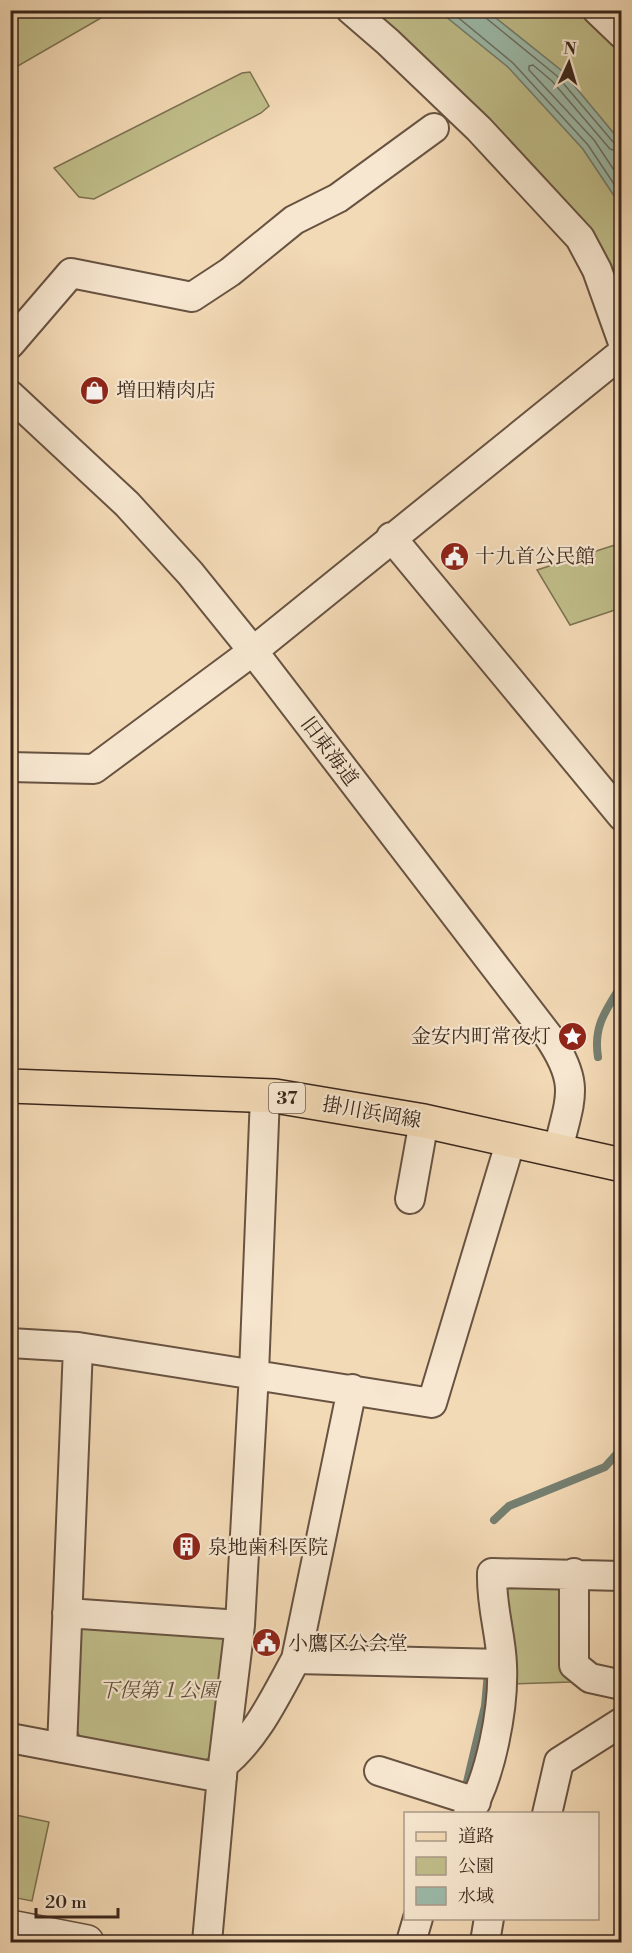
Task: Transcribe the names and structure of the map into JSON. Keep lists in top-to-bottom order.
{
  "streets": {
    "main road": ["37", "掛川浜岡線"],
    "street": ["旧東海道"]
  },
  "crossings": [
    ["旧東海道", "掛川浜岡線"]
  ],
  "parks": ["下俣第１公園"],
  "places": {
    "shop": ["増田精肉店"],
    "public building": ["十九首公民館", "小鷹区公会堂"],
    "place": ["金安内町常夜灯"],
    "building": ["泉地歯科医院"]
  },
  "legend": ["道路", "公園", "水域"],
  "scale_bar": "20 m",
  "north": "top"
}
